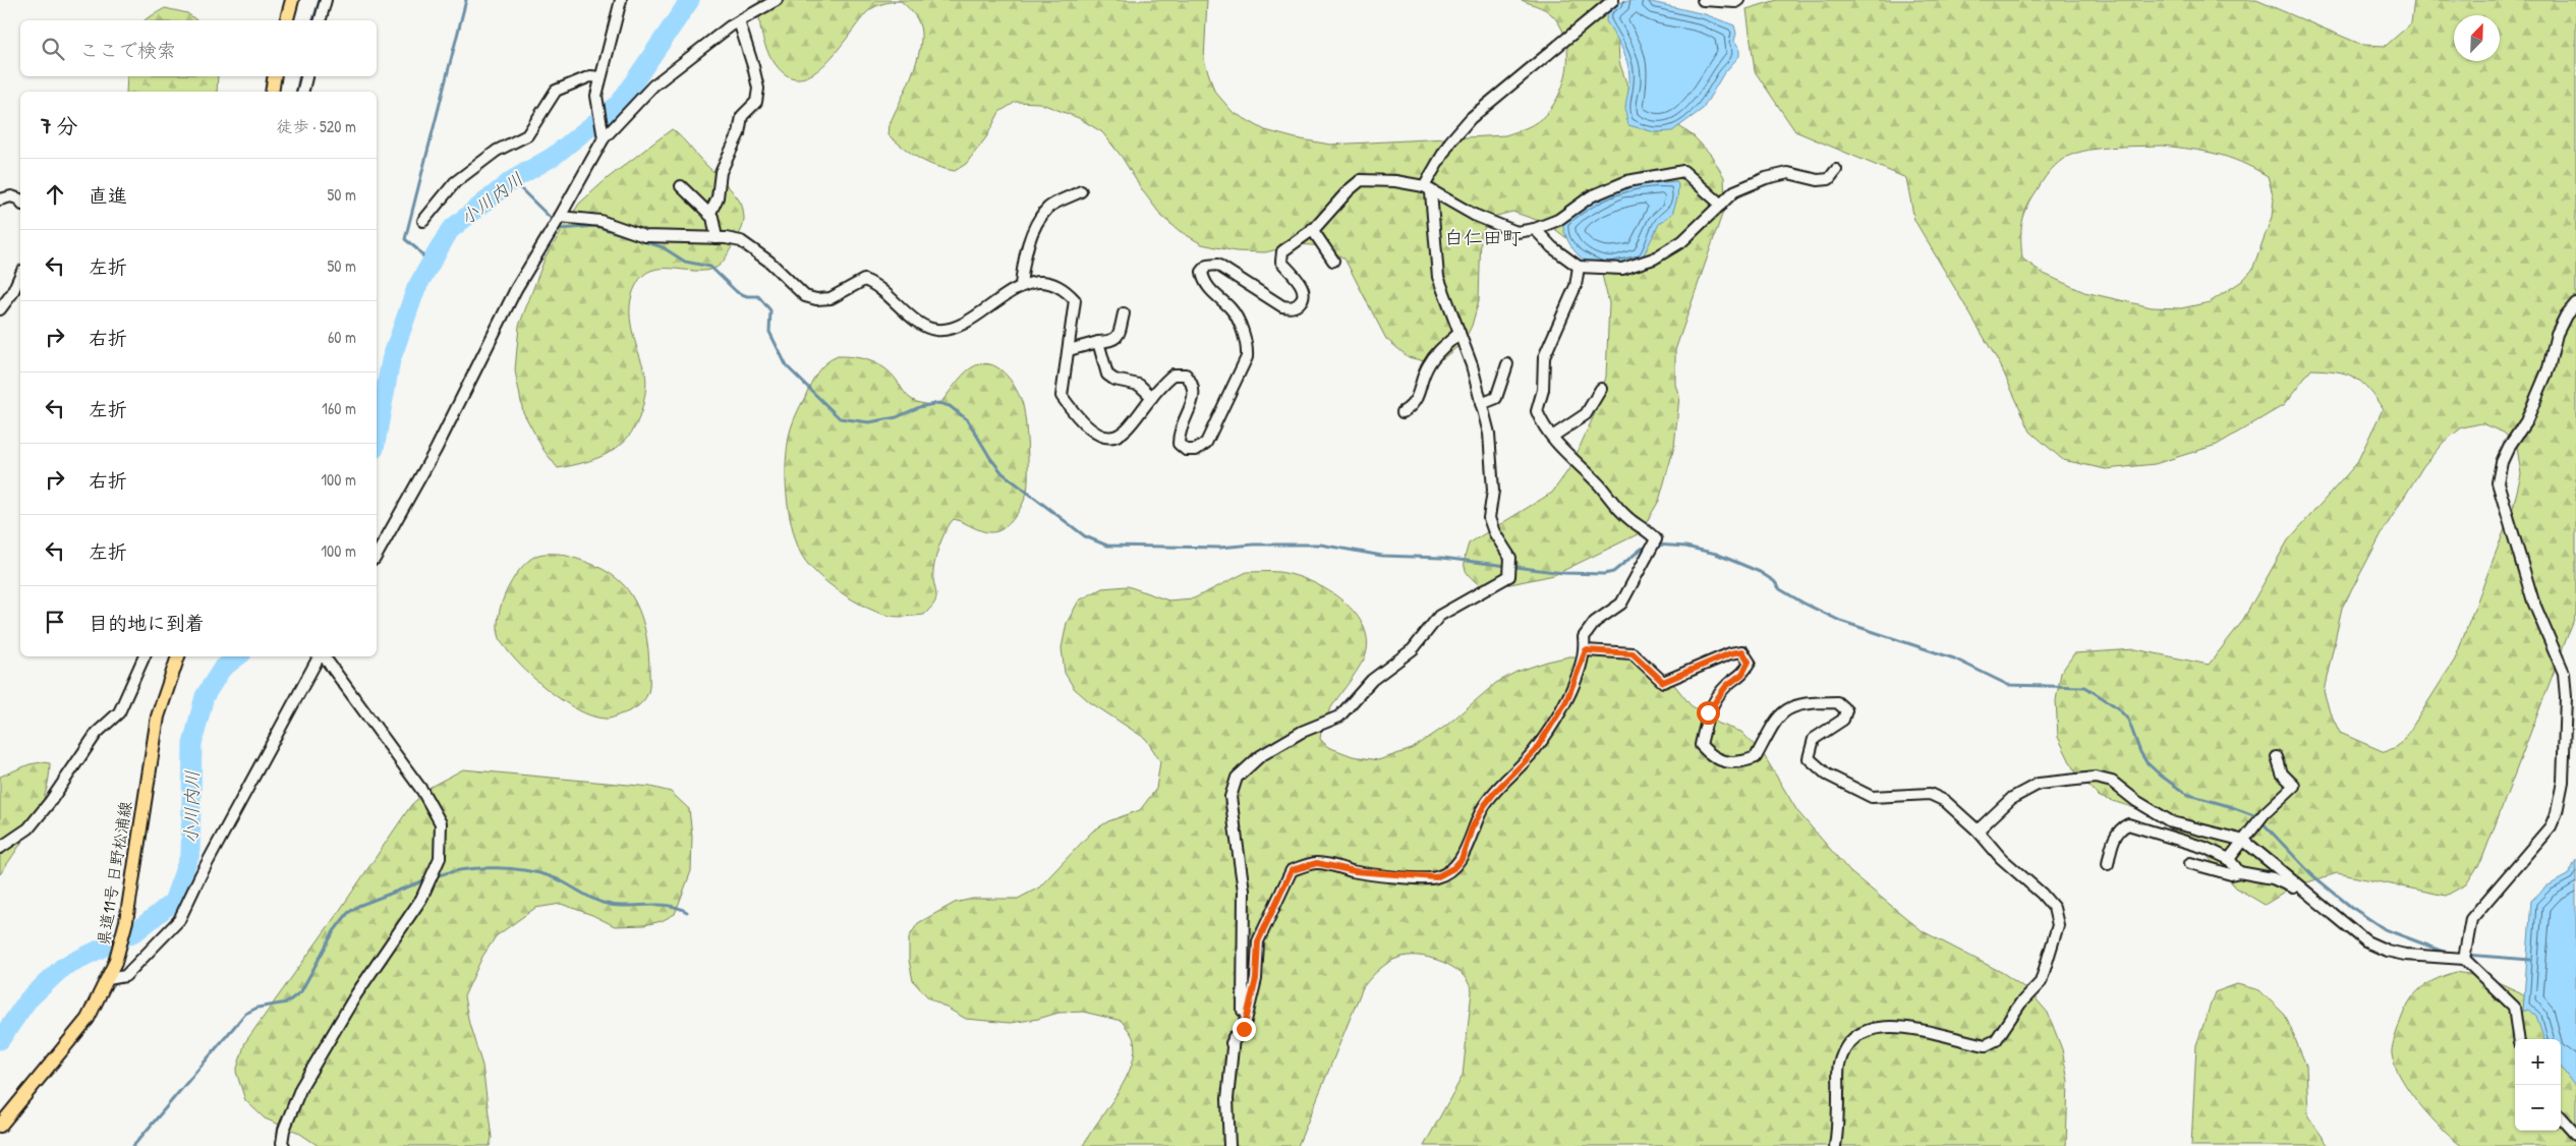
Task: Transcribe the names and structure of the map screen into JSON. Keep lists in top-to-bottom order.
{
  "streets": {
    "main road": ["県道11号 日野松浦線"]
  },
  "districts": ["白仁田町"],
  "water": ["小川内川"],
  "north": "top right",
  "page": {
    "search": "ここで検索",
    "heading": ["7 分", "徒歩 · 520 m"],
    "list": [
      ["直進", "50 m"],
      ["左折", "50 m"],
      ["右折", "60 m"],
      ["左折", "160 m"],
      ["右折", "100 m"],
      ["左折", "100 m"],
      "目的地に到着"
    ],
    "map_buttons": ["+", "−"]
  }
}
